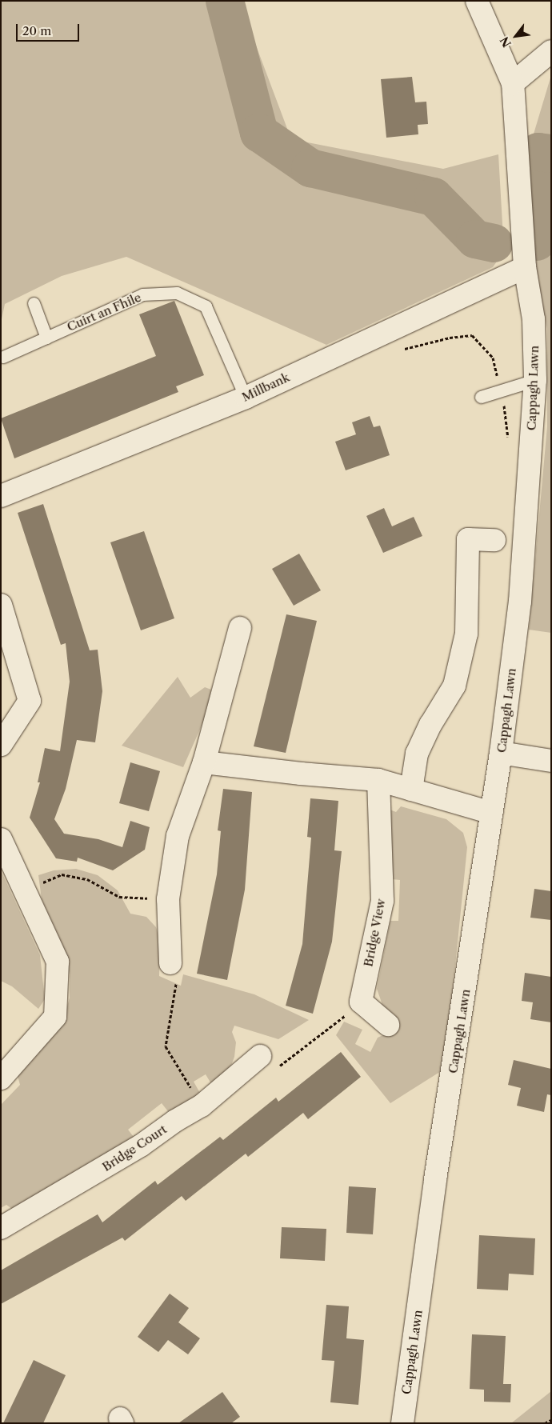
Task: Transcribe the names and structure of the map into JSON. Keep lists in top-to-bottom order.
{
  "streets": {
    "street": [
      "Millbank",
      "Cappagh Lawn",
      "Bridge View",
      "Bridge Court"
    ],
    "lane": ["Cuirt an Fhile"]
  },
  "crossings": [
    ["Cuirt an Fhile", "Millbank"],
    ["Millbank", "Cappagh Lawn"]
  ],
  "scale_bar": "20 m",
  "north": "bottom left"
}
